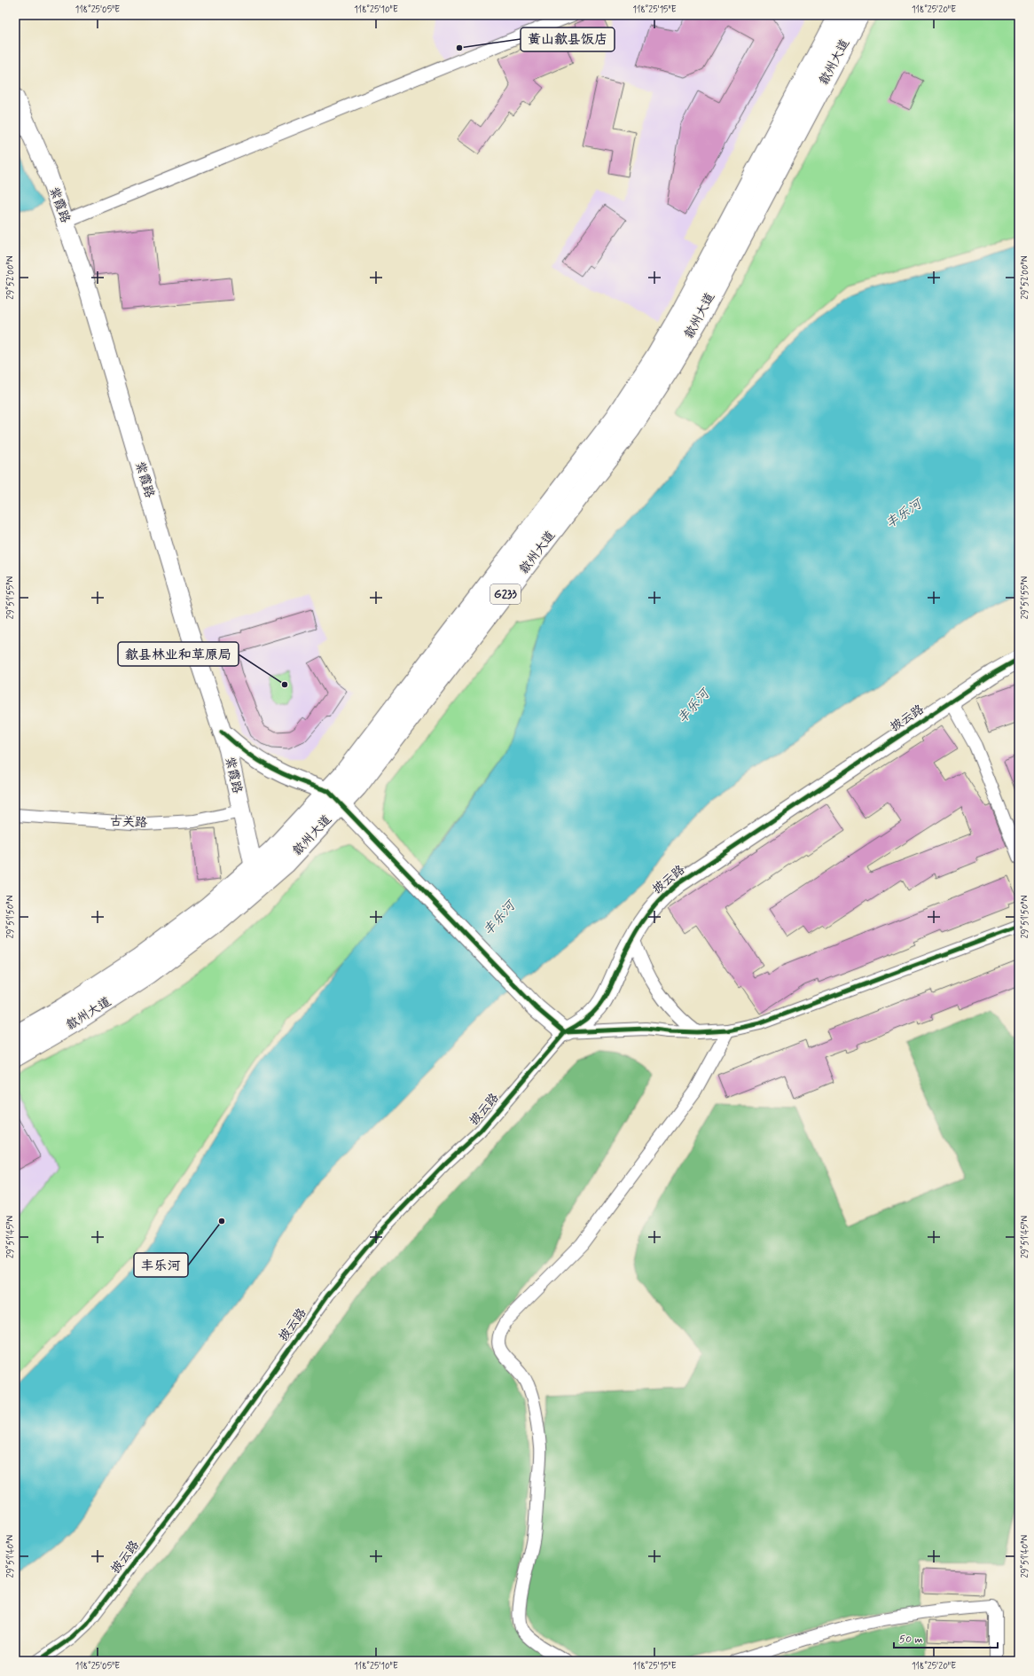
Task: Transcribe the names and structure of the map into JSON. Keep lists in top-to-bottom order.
{
  "streets": {
    "highway": ["歙州大道", "G233"],
    "street": ["紫霞路", "披云路", "古关路"]
  },
  "crossings": [
    ["歙州大道", "紫霞路"],
    ["紫霞路", "古关路"]
  ],
  "water": ["丰乐河"],
  "places": ["黄山歙县饭店", "歙县林业和草原局", "丰乐河"],
  "scale_bar": "50 m",
  "coordinates": [
    "118°25'05\"E",
    "118°25'10\"E",
    "118°25'15\"E",
    "118°25'20\"E",
    "29°52'00\"N",
    "29°51'55\"N",
    "29°51'50\"N",
    "29°51'45\"N",
    "29°51'40\"N"
  ]
}
